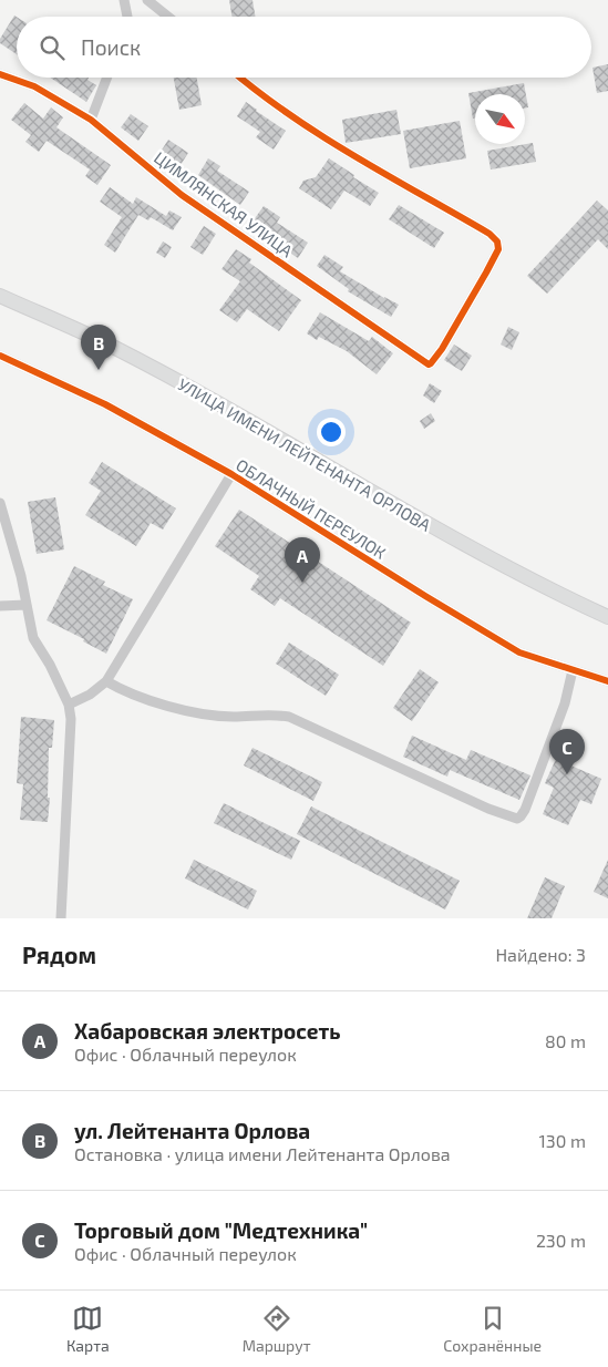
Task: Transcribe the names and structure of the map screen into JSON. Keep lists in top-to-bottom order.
{
  "streets": {
    "main road": ["УЛИЦА ИМЕНИ ЛЕЙТЕНАНТА ОРЛОВА"],
    "street": ["ЦИМЛЯНСКАЯ УЛИЦА", "ОБЛАЧНЫЙ ПЕРЕУЛОК"]
  },
  "north": "bottom right",
  "page": {
    "search": "Поиск",
    "pins": ["B", "A", "C"],
    "heading": ["Рядом", "Найдено: 3"],
    "list": [
      {
        "mark": "A",
        "name": "Хабаровская электросеть",
        "note": "Офис · Облачный переулок",
        "value": "80 m"
      },
      {
        "mark": "B",
        "name": "ул. Лейтенанта Орлова",
        "note": "Остановка · улица имени Лейтенанта Орлова",
        "value": "130 m"
      },
      {
        "mark": "C",
        "name": "Торговый дом \"Медтехника\"",
        "note": "Офис · Облачный переулок",
        "value": "230 m"
      }
    ],
    "nav": ["Карта", "Маршрут", "Сохранённые"]
  }
}
